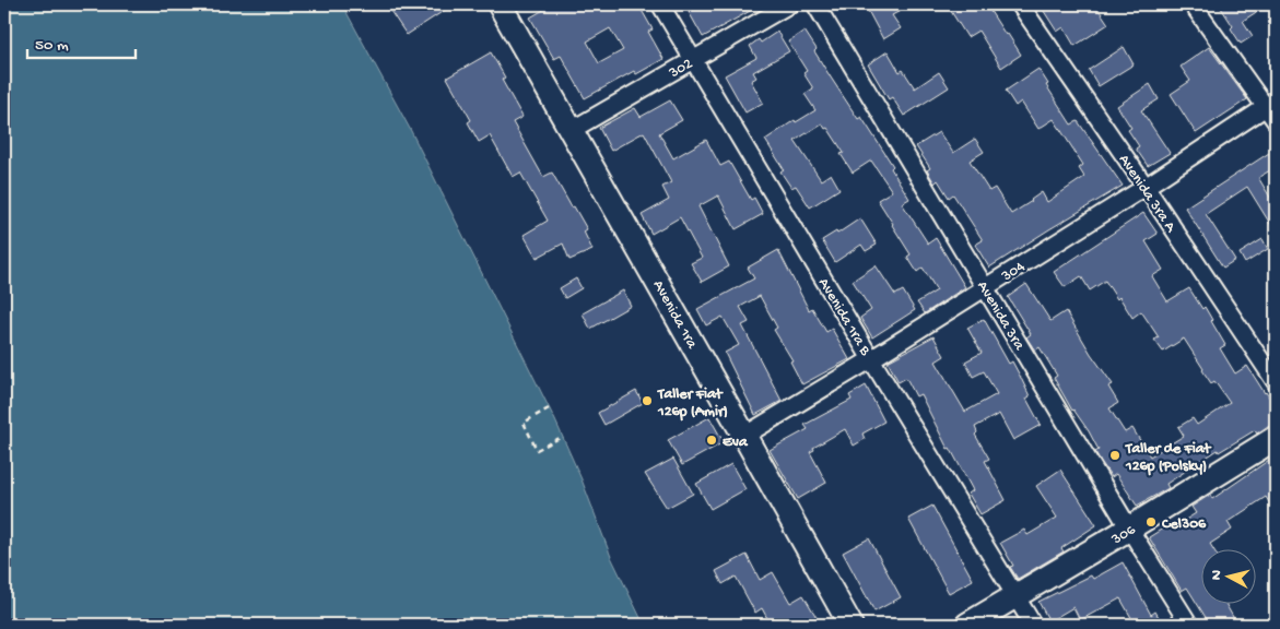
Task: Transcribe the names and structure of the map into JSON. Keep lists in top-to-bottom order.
{
  "streets": {
    "street": [
      "302",
      "Avenida 3ra A",
      "304",
      "Avenida 1ra",
      "Avenida 3ra",
      "Avenida 1ra B",
      "306"
    ]
  },
  "crossings": [
    ["302", "Avenida 1ra"],
    ["302", "Avenida 1ra B"],
    ["Avenida 3ra A", "304"],
    ["304", "Avenida 1ra"],
    ["304", "Avenida 3ra"],
    ["304", "Avenida 1ra B"],
    ["Avenida 3ra", "306"],
    ["Avenida 1ra B", "306"]
  ],
  "places": [
    "Taller Fiat 126p (Amir)",
    "Eva",
    "Taller de Fiat 126p (Polsky)",
    "Cel306"
  ],
  "scale_bar": "50 m",
  "north": "left"
}
